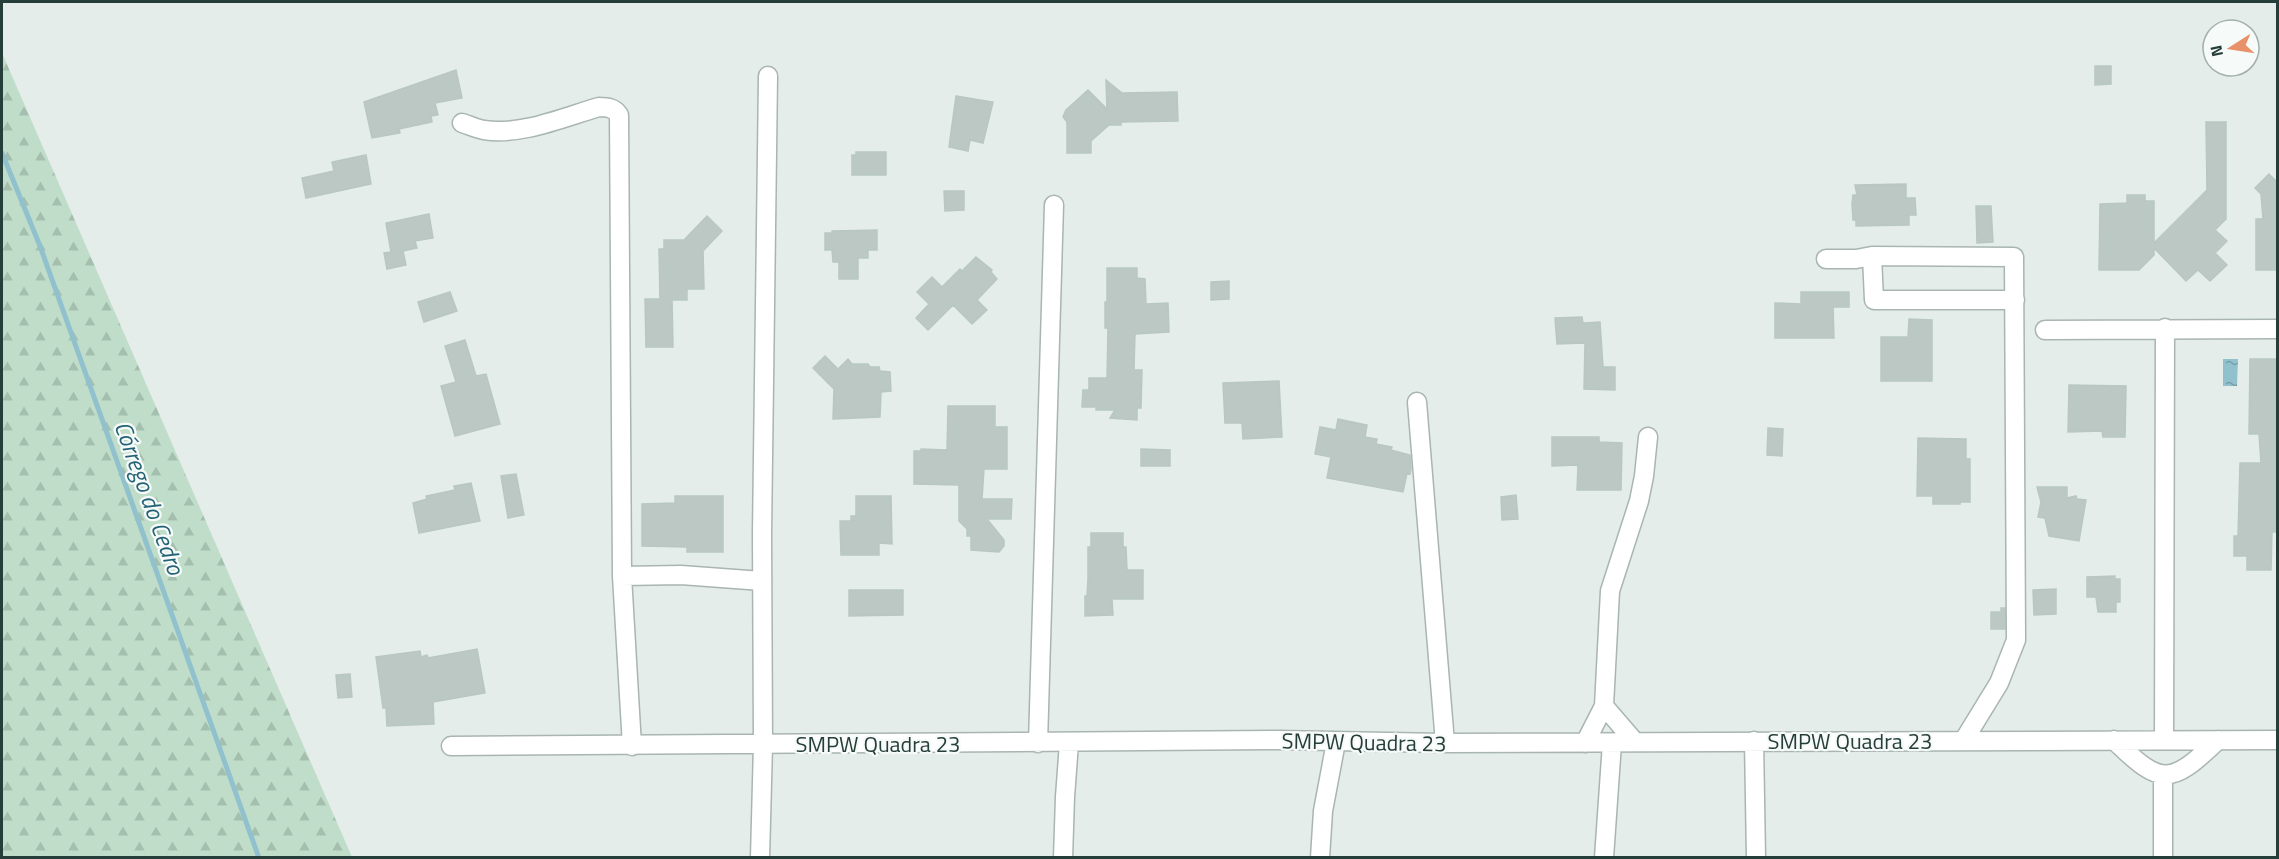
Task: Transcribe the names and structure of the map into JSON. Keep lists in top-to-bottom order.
{
  "streets": {
    "street": ["SMPW Quadra 23"]
  },
  "water": ["Córrego do Cedro"],
  "north": "left"
}
